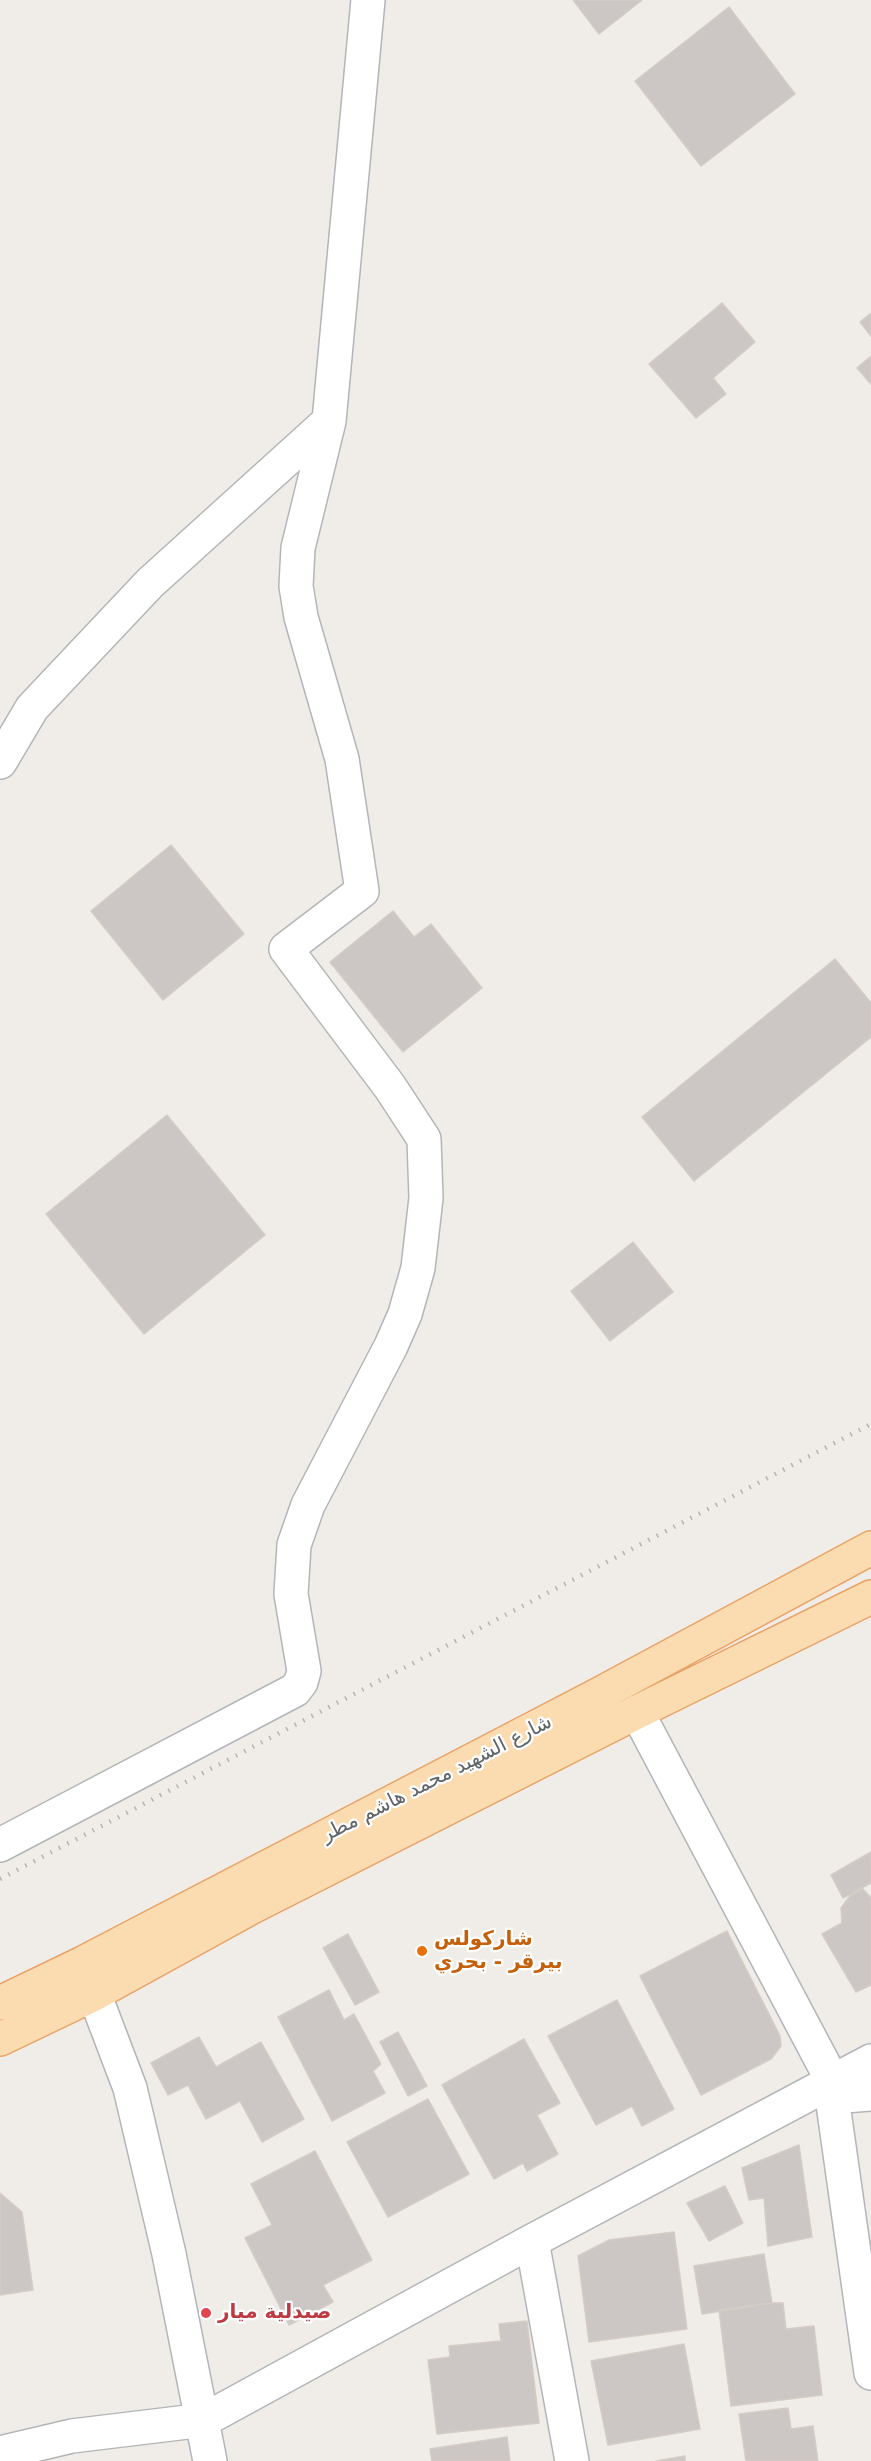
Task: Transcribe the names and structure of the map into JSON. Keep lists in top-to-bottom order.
{
  "streets": {
    "main road": ["شارع الشهيد محمد هاشم مطر"]
  },
  "places": ["شاركولس بيرقر - بحري", "صيدلية ميار"]
}
